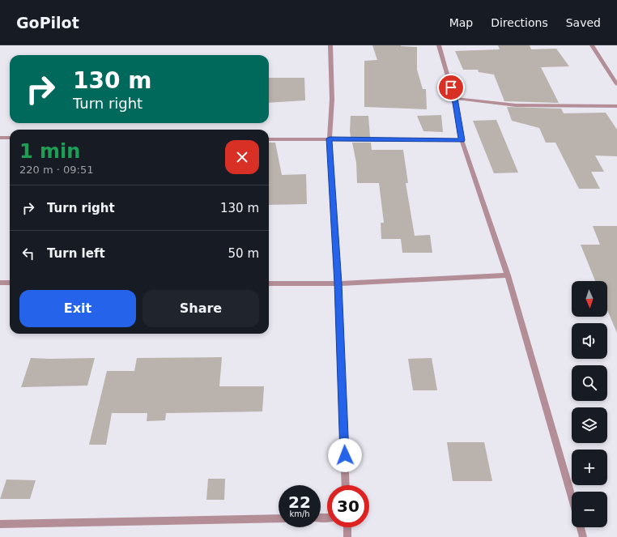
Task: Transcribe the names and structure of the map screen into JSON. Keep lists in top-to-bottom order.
{
  "north": "bottom",
  "page": {
    "header": "GoPilot",
    "nav": ["Map", "Directions", "Saved"],
    "turn": ["130 m", "Turn right"],
    "heading": ["1 min", "220 m · 09:51"],
    "list": [
      {
        "name": "Turn right",
        "value": "130 m"
      },
      {
        "name": "Turn left",
        "value": "50 m"
      }
    ],
    "map_buttons": ["+", "−"],
    "buttons": ["Exit", "Share"],
    "speed": "22 km/h",
    "limit": "30"
  }
}
